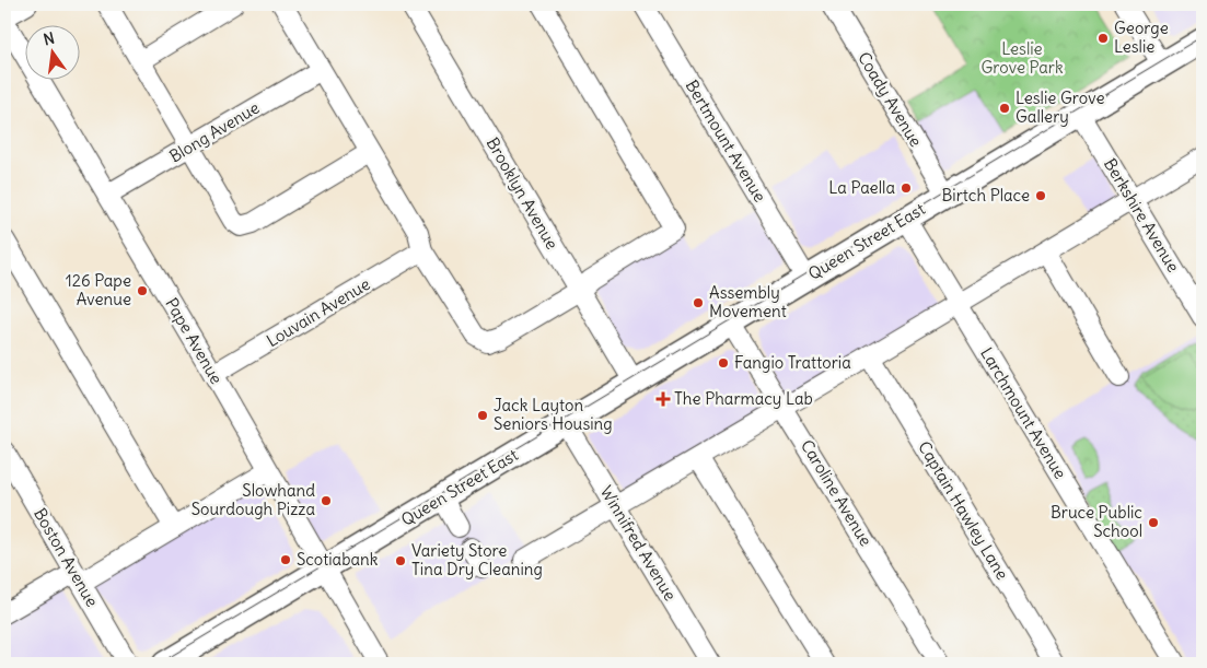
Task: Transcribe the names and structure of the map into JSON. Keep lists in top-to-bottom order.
{
  "streets": {
    "main road": ["Queen Street East"],
    "street": [
      "Coady Avenue",
      "Blong Avenue",
      "Bertmount Avenue",
      "Brooklyn Avenue",
      "Berkshire Avenue",
      "Louvain Avenue",
      "Pape Avenue",
      "Larchmount Avenue",
      "Caroline Avenue",
      "Captain Hawley Lane",
      "Winnifred Avenue",
      "Boston Avenue"
    ]
  },
  "crossings": [
    ["Coady Avenue", "Queen Street East"],
    ["Blong Avenue", "Pape Avenue"],
    ["Bertmount Avenue", "Queen Street East"],
    ["Brooklyn Avenue", "Queen Street East"],
    ["Berkshire Avenue", "Queen Street East"],
    ["Queen Street East", "Pape Avenue"],
    ["Queen Street East", "Larchmount Avenue"],
    ["Queen Street East", "Caroline Avenue"],
    ["Queen Street East", "Winnifred Avenue"],
    ["Louvain Avenue", "Pape Avenue"]
  ],
  "parks": ["Leslie Grove Park"],
  "places": {
    "other": [
      "George Leslie",
      "Leslie Grove Gallery",
      "La Paella",
      "Birtch Place",
      "126 Pape Avenue",
      "Assembly Movement",
      "Fangio Trattoria",
      "Jack Layton Seniors Housing",
      "Slowhand Sourdough Pizza",
      "Bruce Public School",
      "Scotiabank",
      "Variety Store Tina Dry Cleaning"
    ],
    "health": ["The Pharmacy Lab"]
  },
  "north": "top"
}
